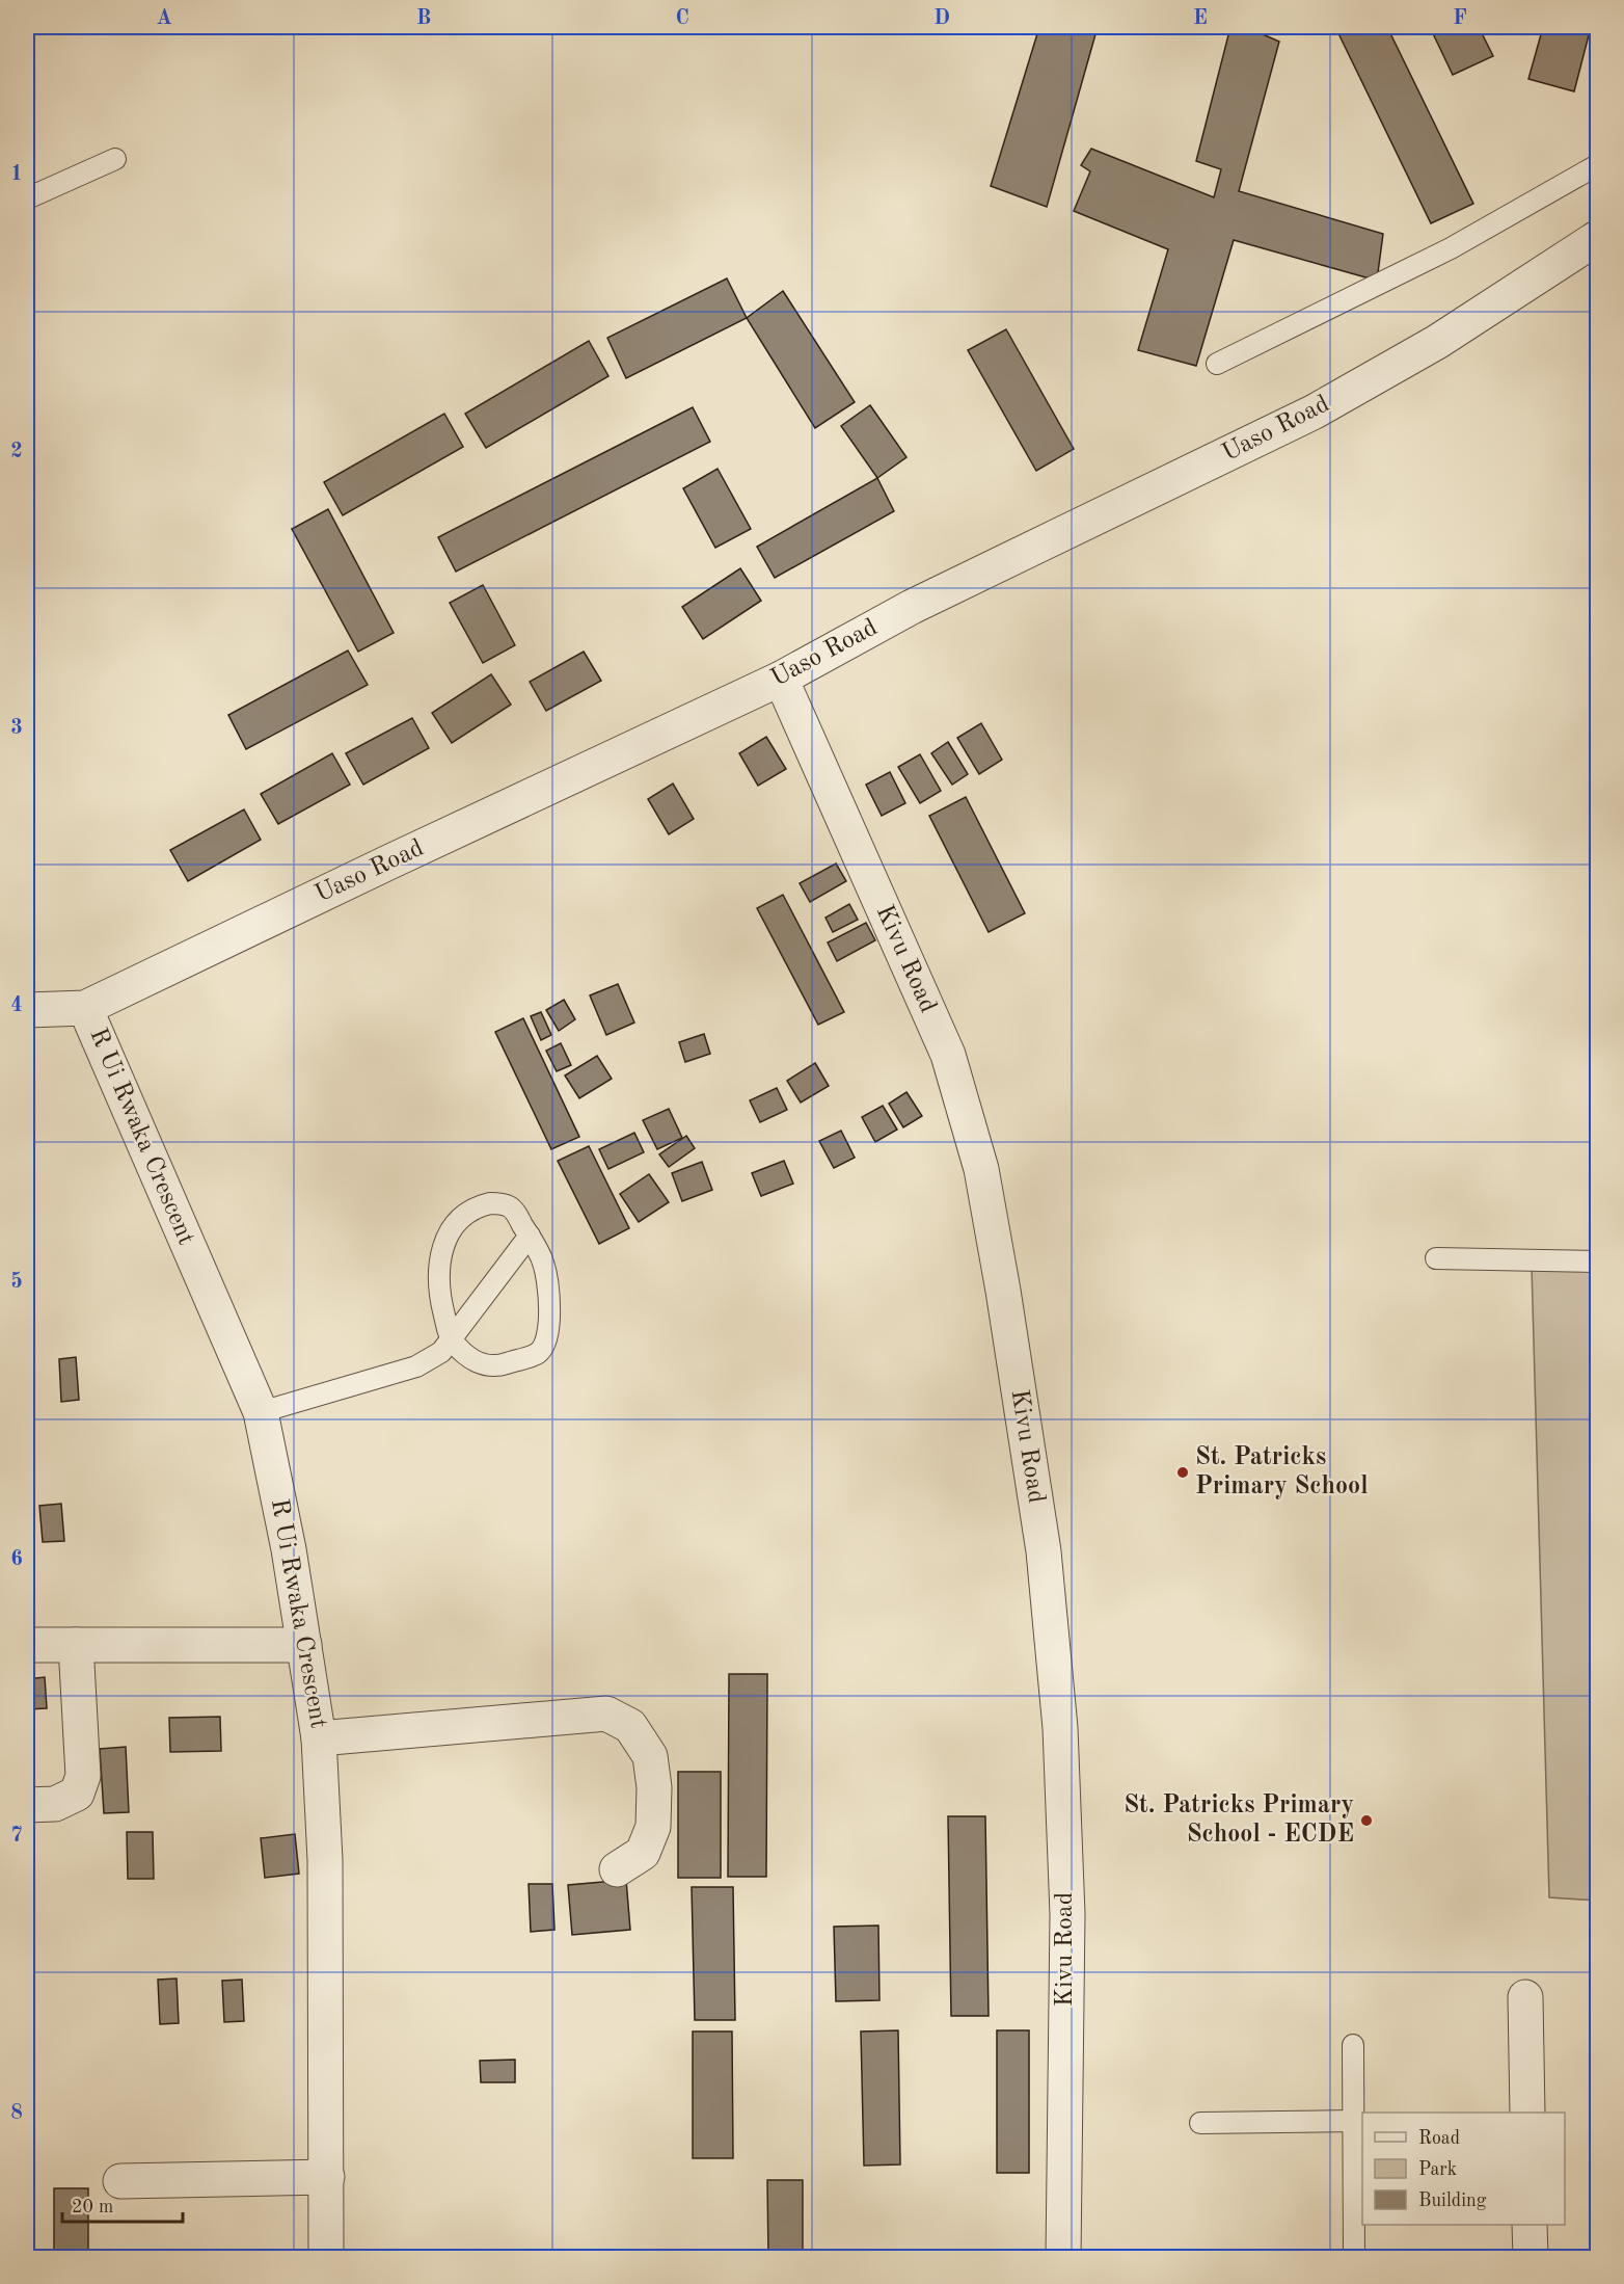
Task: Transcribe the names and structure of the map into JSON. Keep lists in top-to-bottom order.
{
  "streets": {
    "street": ["Uaso Road", "Kivu Road", "R Ui Rwaka Crescent"]
  },
  "crossings": [
    ["Uaso Road", "Kivu Road"],
    ["Uaso Road", "R Ui Rwaka Crescent"]
  ],
  "places": ["St. Patricks Primary School", "St. Patricks Primary School - ECDE"],
  "legend": ["Road", "Park", "Building"],
  "scale_bar": "20 m",
  "grid": {
    "columns": [
      "A",
      "B",
      "C",
      "D",
      "E",
      "F"
    ],
    "rows": [
      "1",
      "2",
      "3",
      "4",
      "5",
      "6",
      "7",
      "8"
    ]
  }
}
